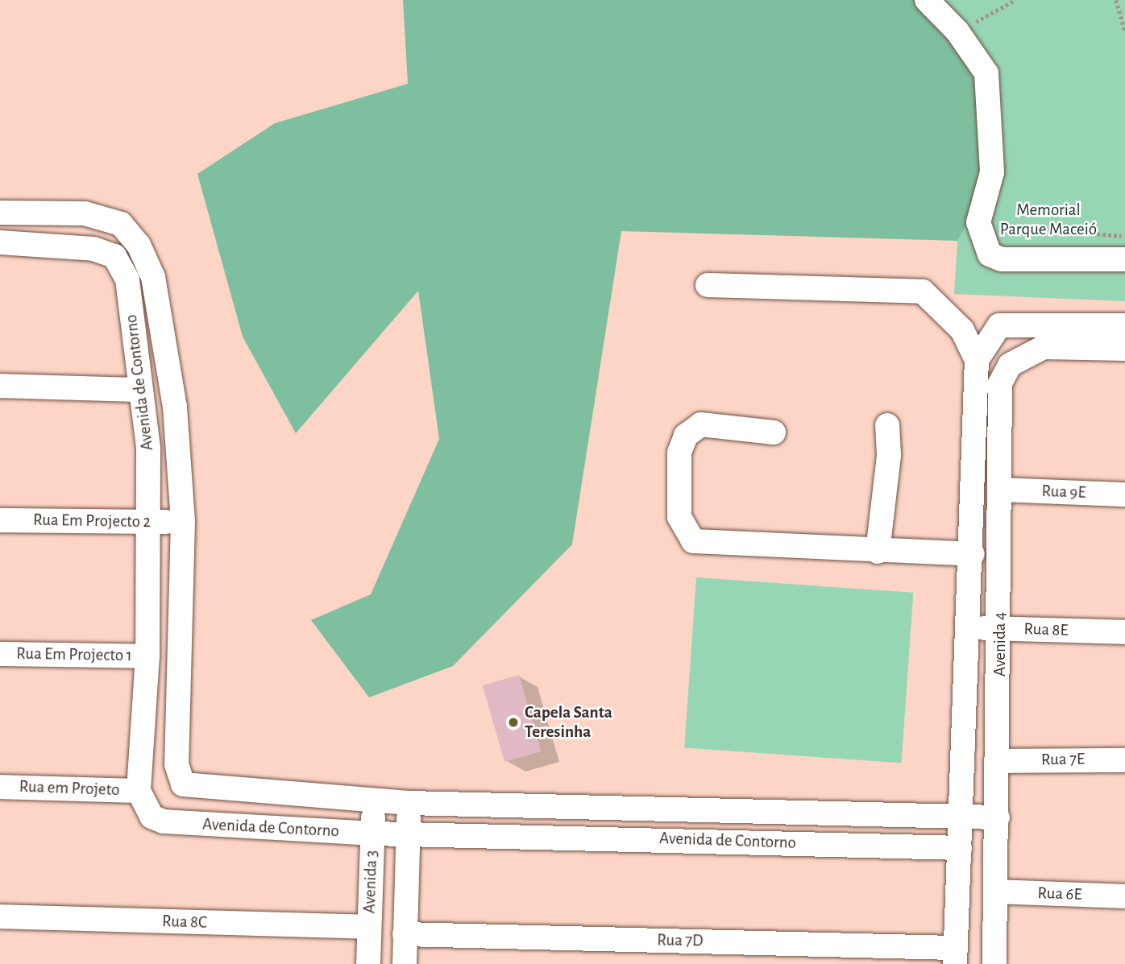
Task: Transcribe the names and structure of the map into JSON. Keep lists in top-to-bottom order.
{
  "streets": {
    "street": [
      "Avenida de Contorno",
      "Rua 9E",
      "Rua Em Projecto 2",
      "Rua 8E",
      "Avenida 4",
      "Rua Em Projecto 1",
      "Rua 7E",
      "Rua em Projeto",
      "Avenida 3",
      "Rua 6E",
      "Rua 8C",
      "Rua 7D"
    ]
  },
  "crossings": [
    ["Avenida de Contorno", "Rua Em Projecto 2"],
    ["Avenida de Contorno", "Avenida 4"],
    ["Avenida de Contorno", "Rua Em Projecto 1"],
    ["Avenida de Contorno", "Rua em Projeto"],
    ["Avenida de Contorno", "Avenida 3"],
    ["Rua 9E", "Avenida 4"],
    ["Rua 8E", "Avenida 4"],
    ["Avenida 4", "Rua 7E"],
    ["Avenida 4", "Rua 6E"],
    ["Avenida 4", "Rua 7D"],
    ["Avenida 3", "Rua 8C"]
  ],
  "parks": ["Memorial Parque Maceió"],
  "places": ["Capela Santa Teresinha"]
}
